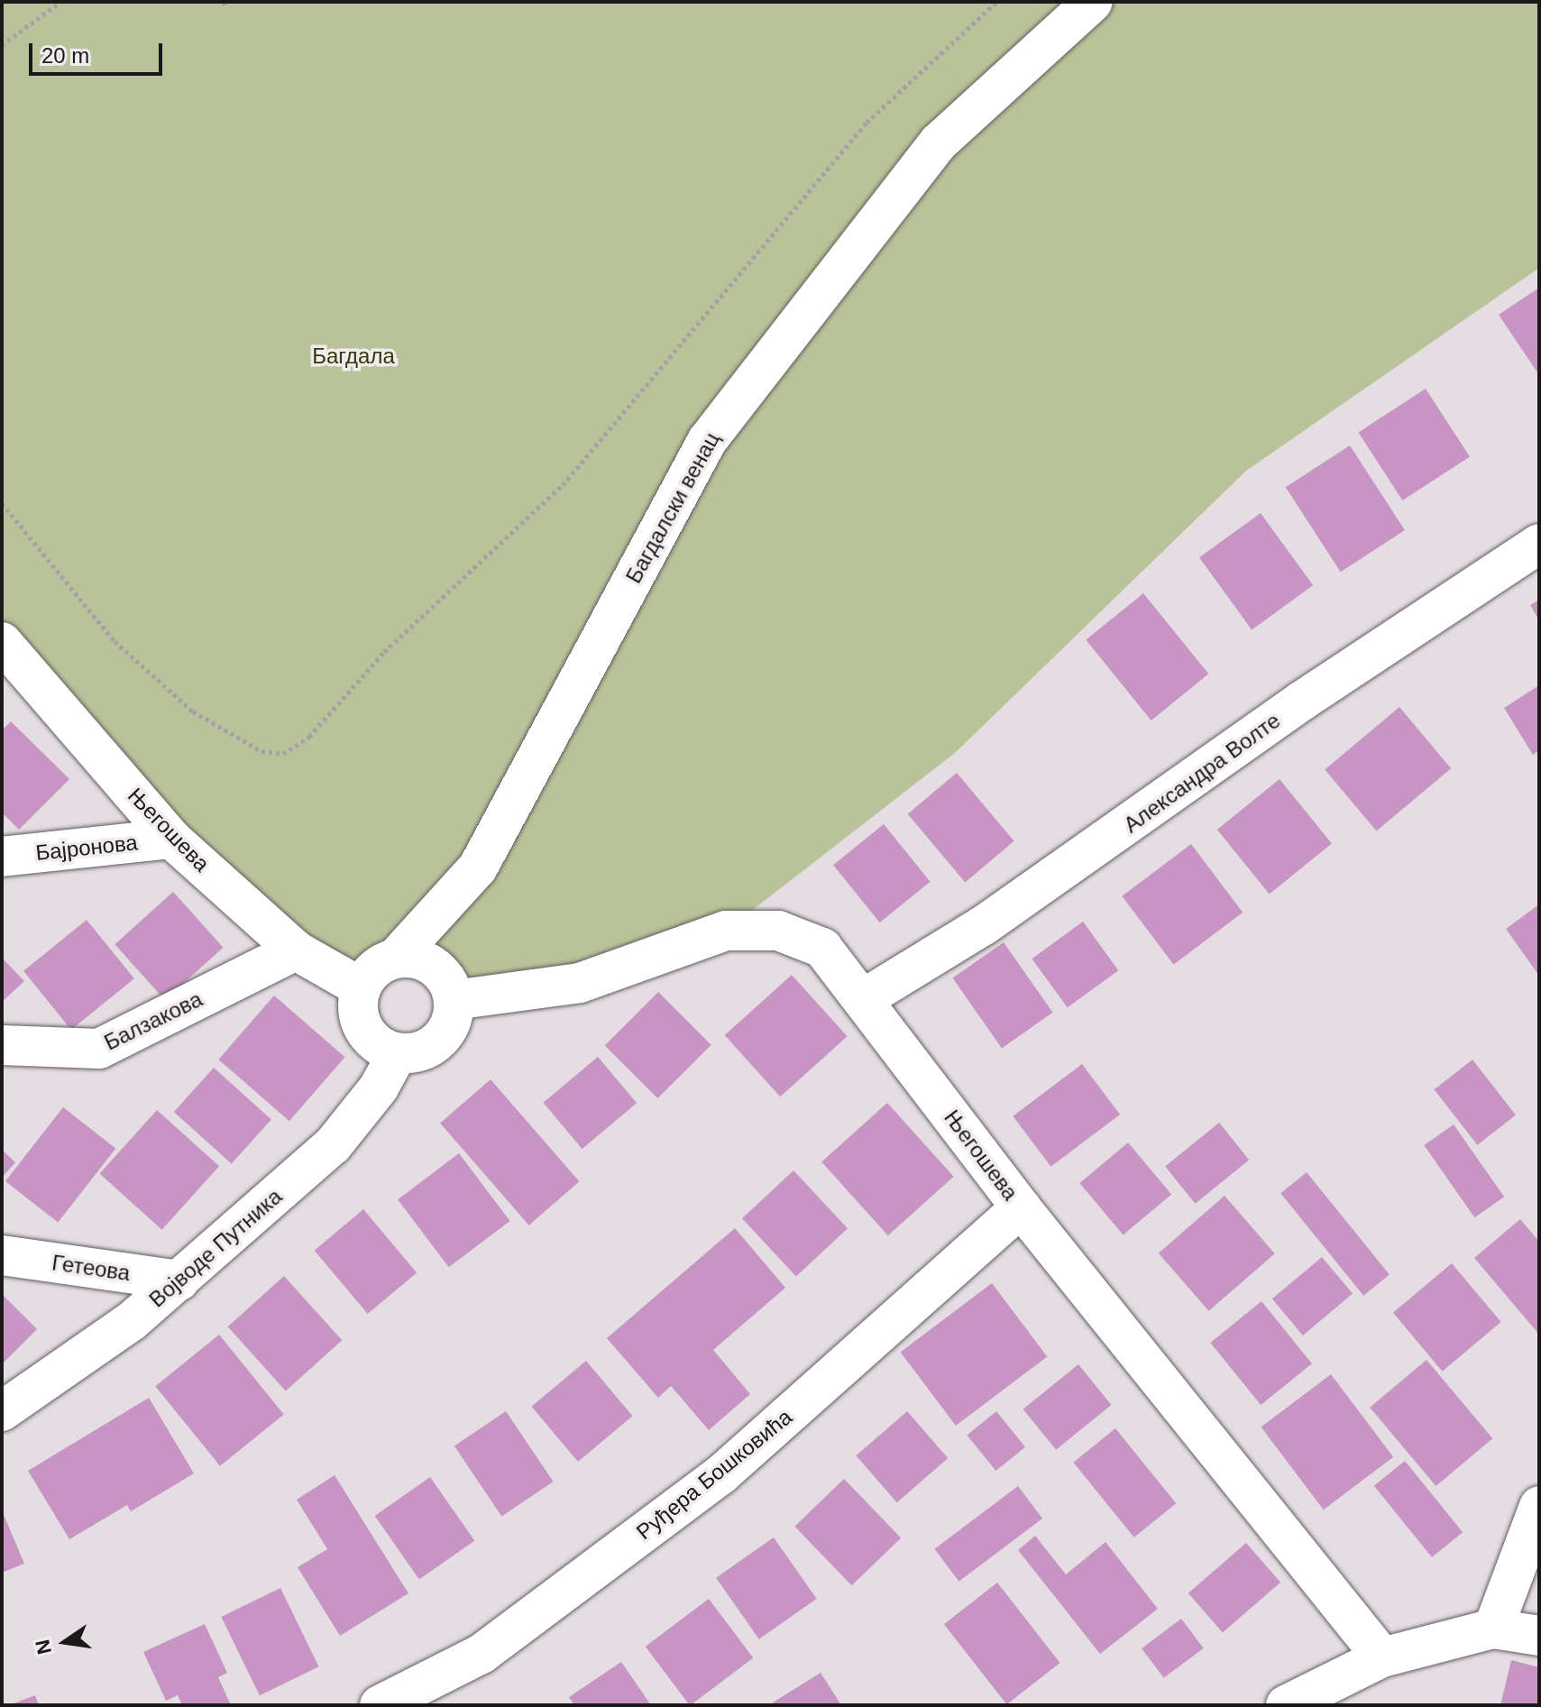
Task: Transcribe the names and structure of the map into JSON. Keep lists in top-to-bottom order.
{
  "streets": {
    "street": [
      "Багдалски венац",
      "Александра Волте",
      "Његошева",
      "Бајронова",
      "Балзакова",
      "Војводе Путника",
      "Гетеова",
      "Руђера Бошковића"
    ]
  },
  "crossings": [
    ["Багдалски венац", "Његошева"],
    ["Багдалски венац", "Војводе Путника"],
    ["Александра Волте", "Његошева"],
    ["Његошева", "Бајронова"],
    ["Његошева", "Балзакова"],
    ["Његошева", "Војводе Путника"],
    ["Његошева", "Руђера Бошковића"],
    ["Војводе Путника", "Гетеова"]
  ],
  "parks": ["Багдала"],
  "scale_bar": "20 m",
  "north": "left"
}
